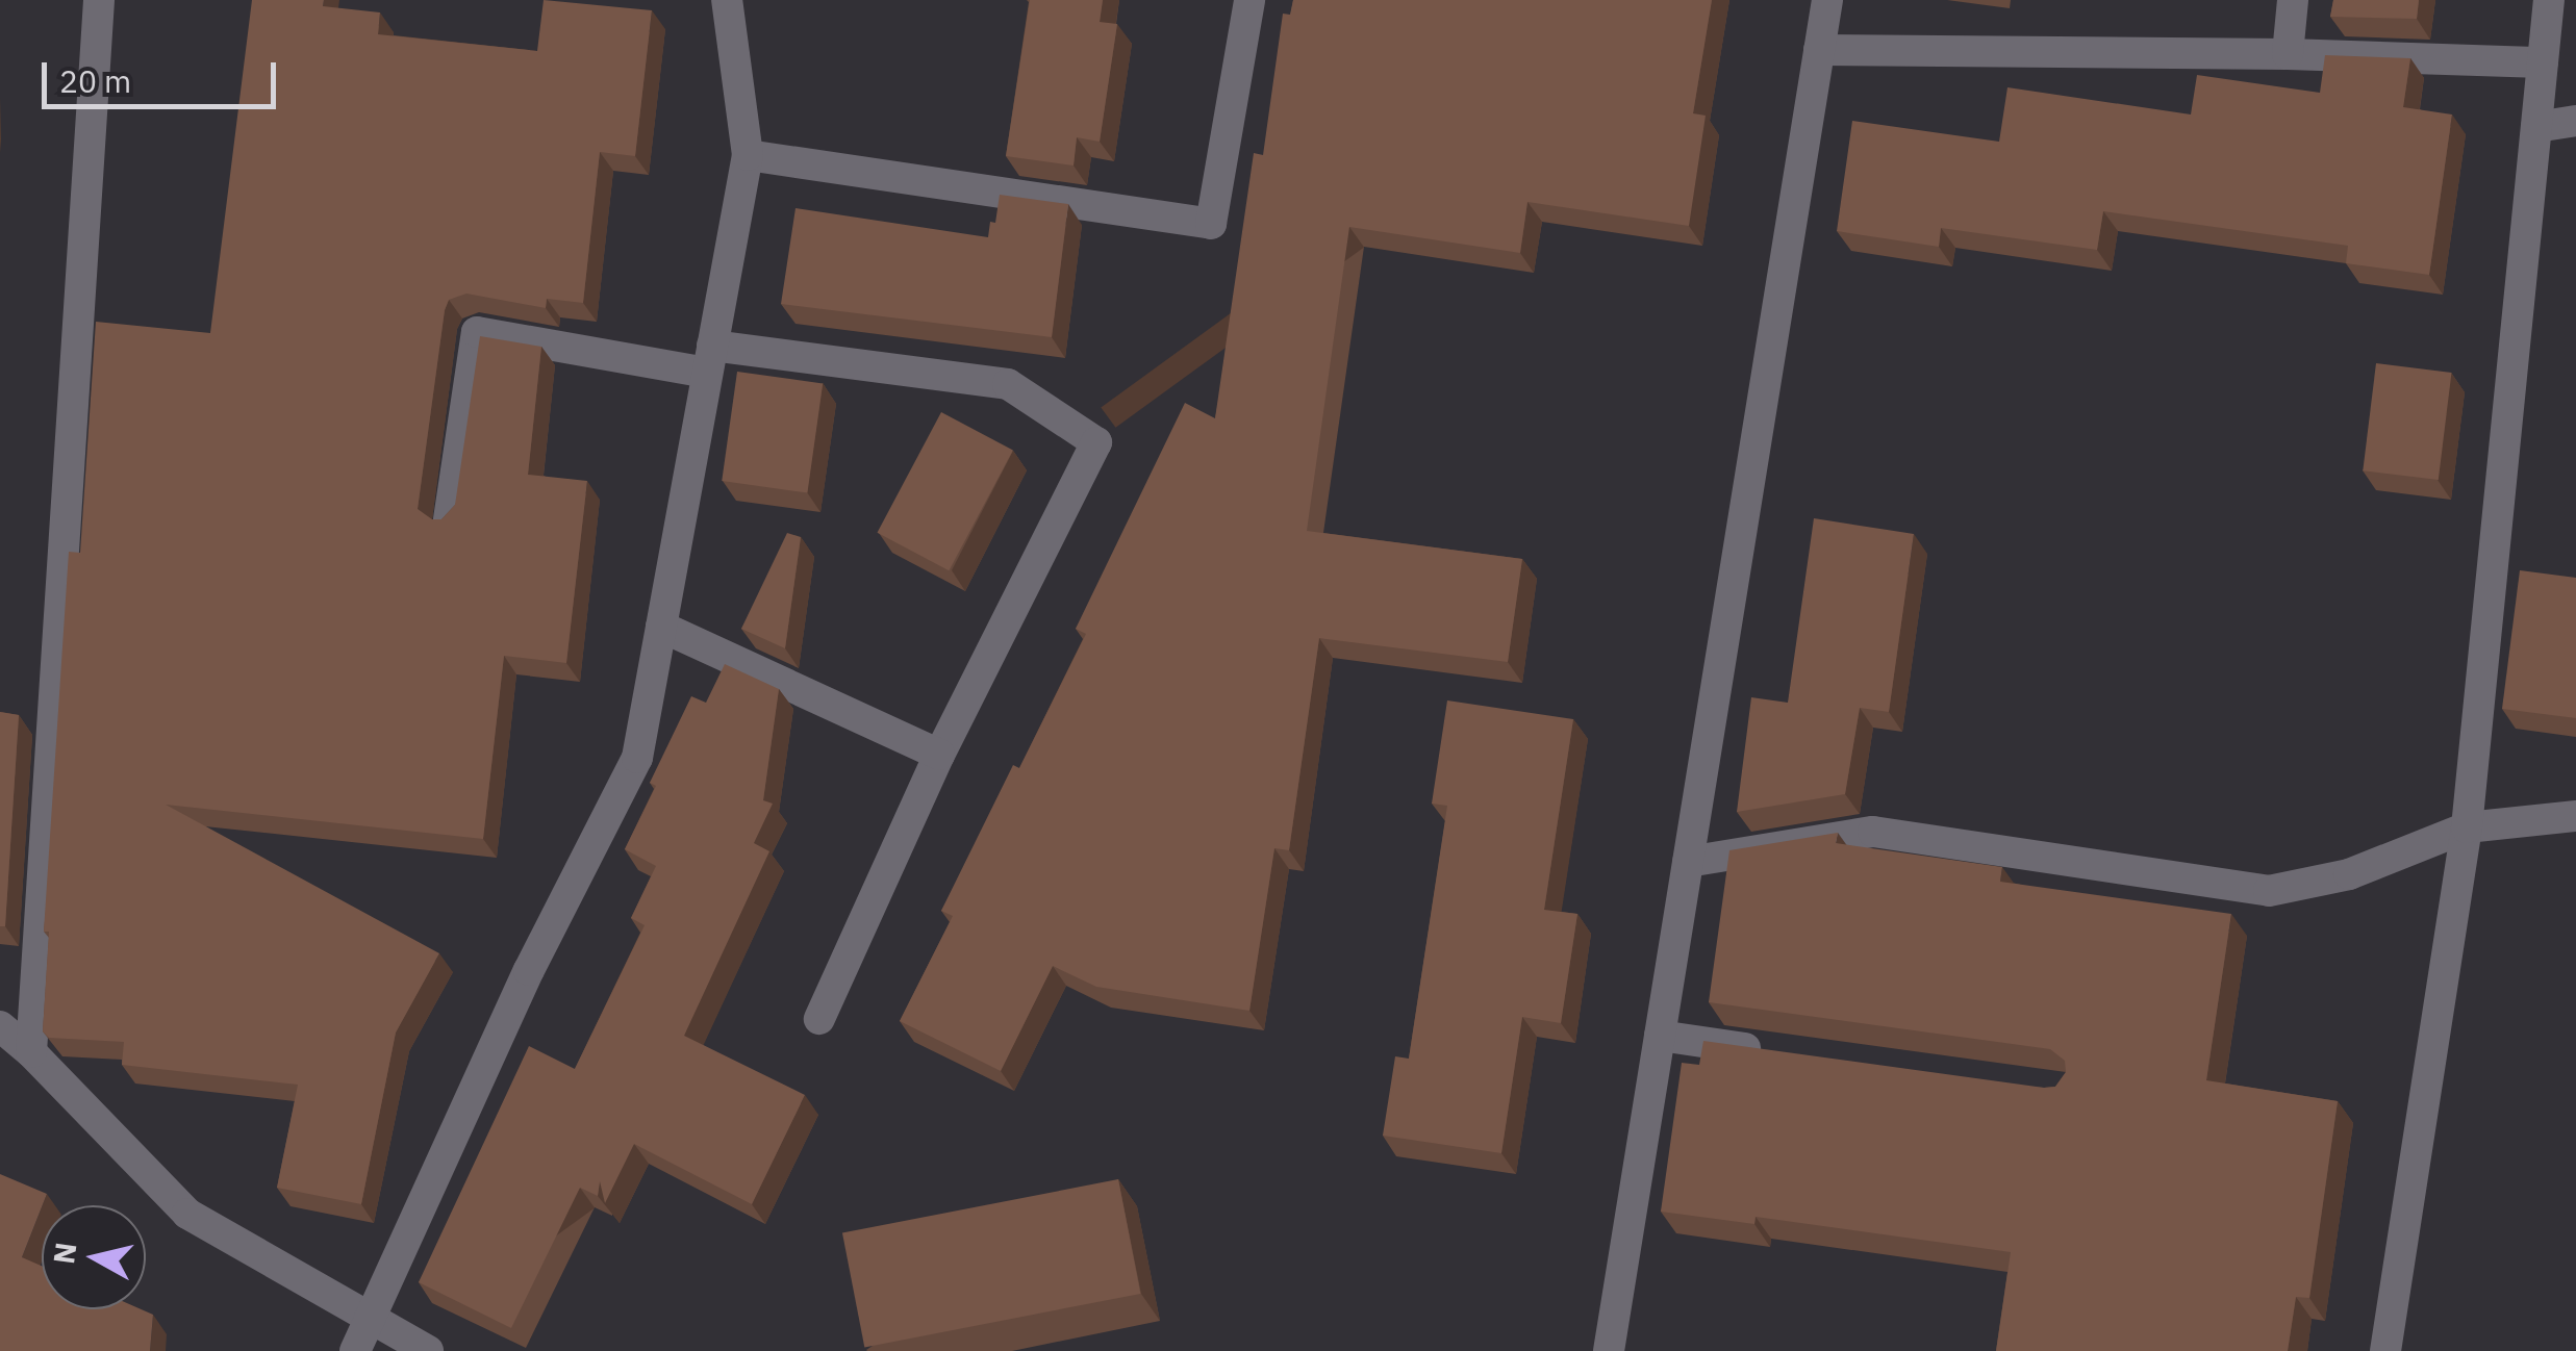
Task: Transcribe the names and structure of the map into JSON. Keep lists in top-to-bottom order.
{
  "scale_bar": "20 m",
  "north": "left"
}
